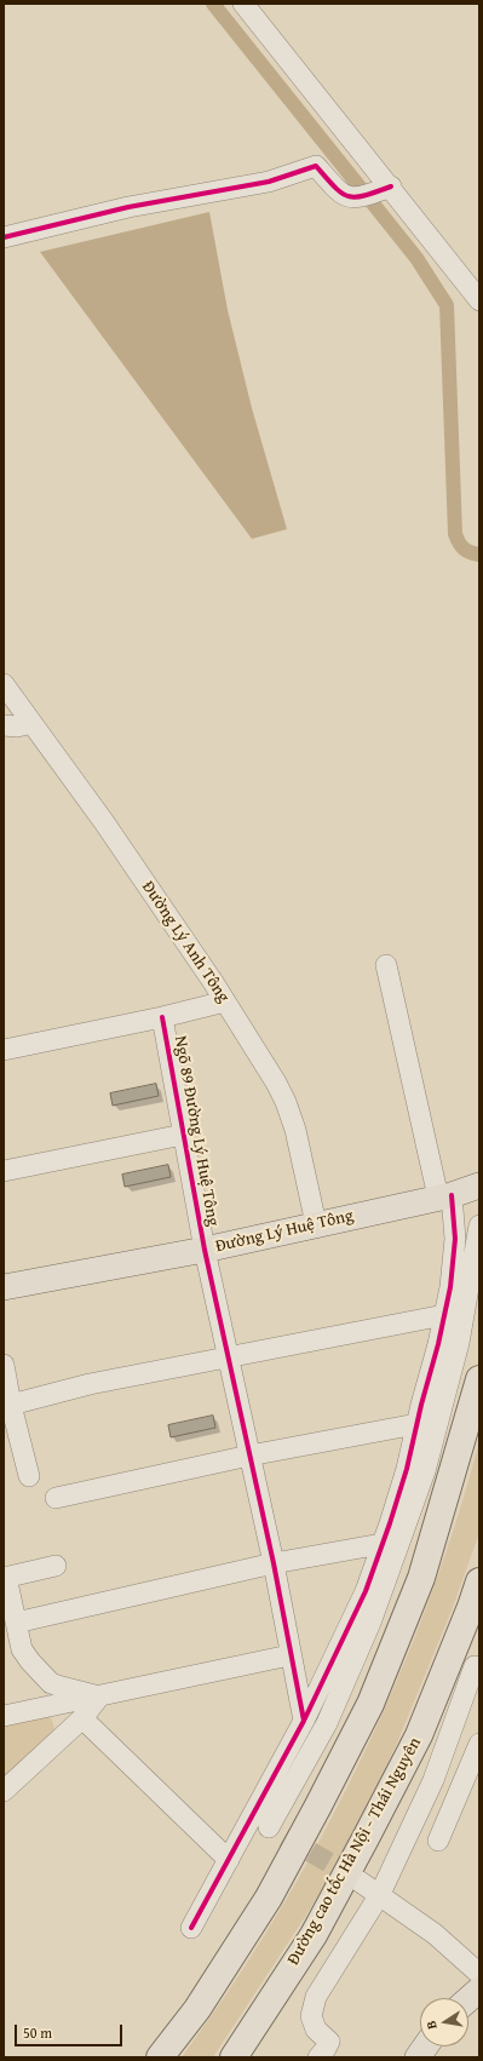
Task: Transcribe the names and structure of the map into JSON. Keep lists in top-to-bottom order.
{
  "streets": {
    "highway": ["Đường cao tốc Hà Nội - Thái Nguyên"],
    "main road": ["Đường Lý Huệ Tông"],
    "street": ["Đường Lý Anh Tông", "Ngõ 89 Đường Lý Huệ Tông"]
  },
  "crossings": [
    ["Đường Lý Anh Tông", "Đường Lý Huệ Tông"],
    ["Ngõ 89 Đường Lý Huệ Tông", "Đường Lý Huệ Tông"]
  ],
  "scale_bar": "50 m",
  "north": "left"
}
